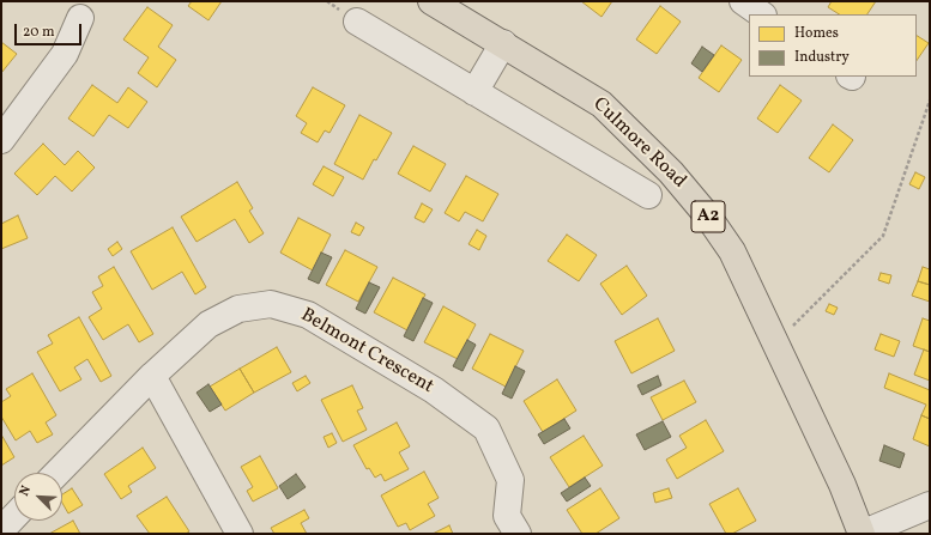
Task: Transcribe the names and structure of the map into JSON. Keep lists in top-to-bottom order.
{
  "streets": {
    "highway": ["Culmore Road", "A2"],
    "street": ["Belmont Crescent"]
  },
  "legend": ["Homes", "Industry"],
  "scale_bar": "20 m",
  "north": "top left"
}
